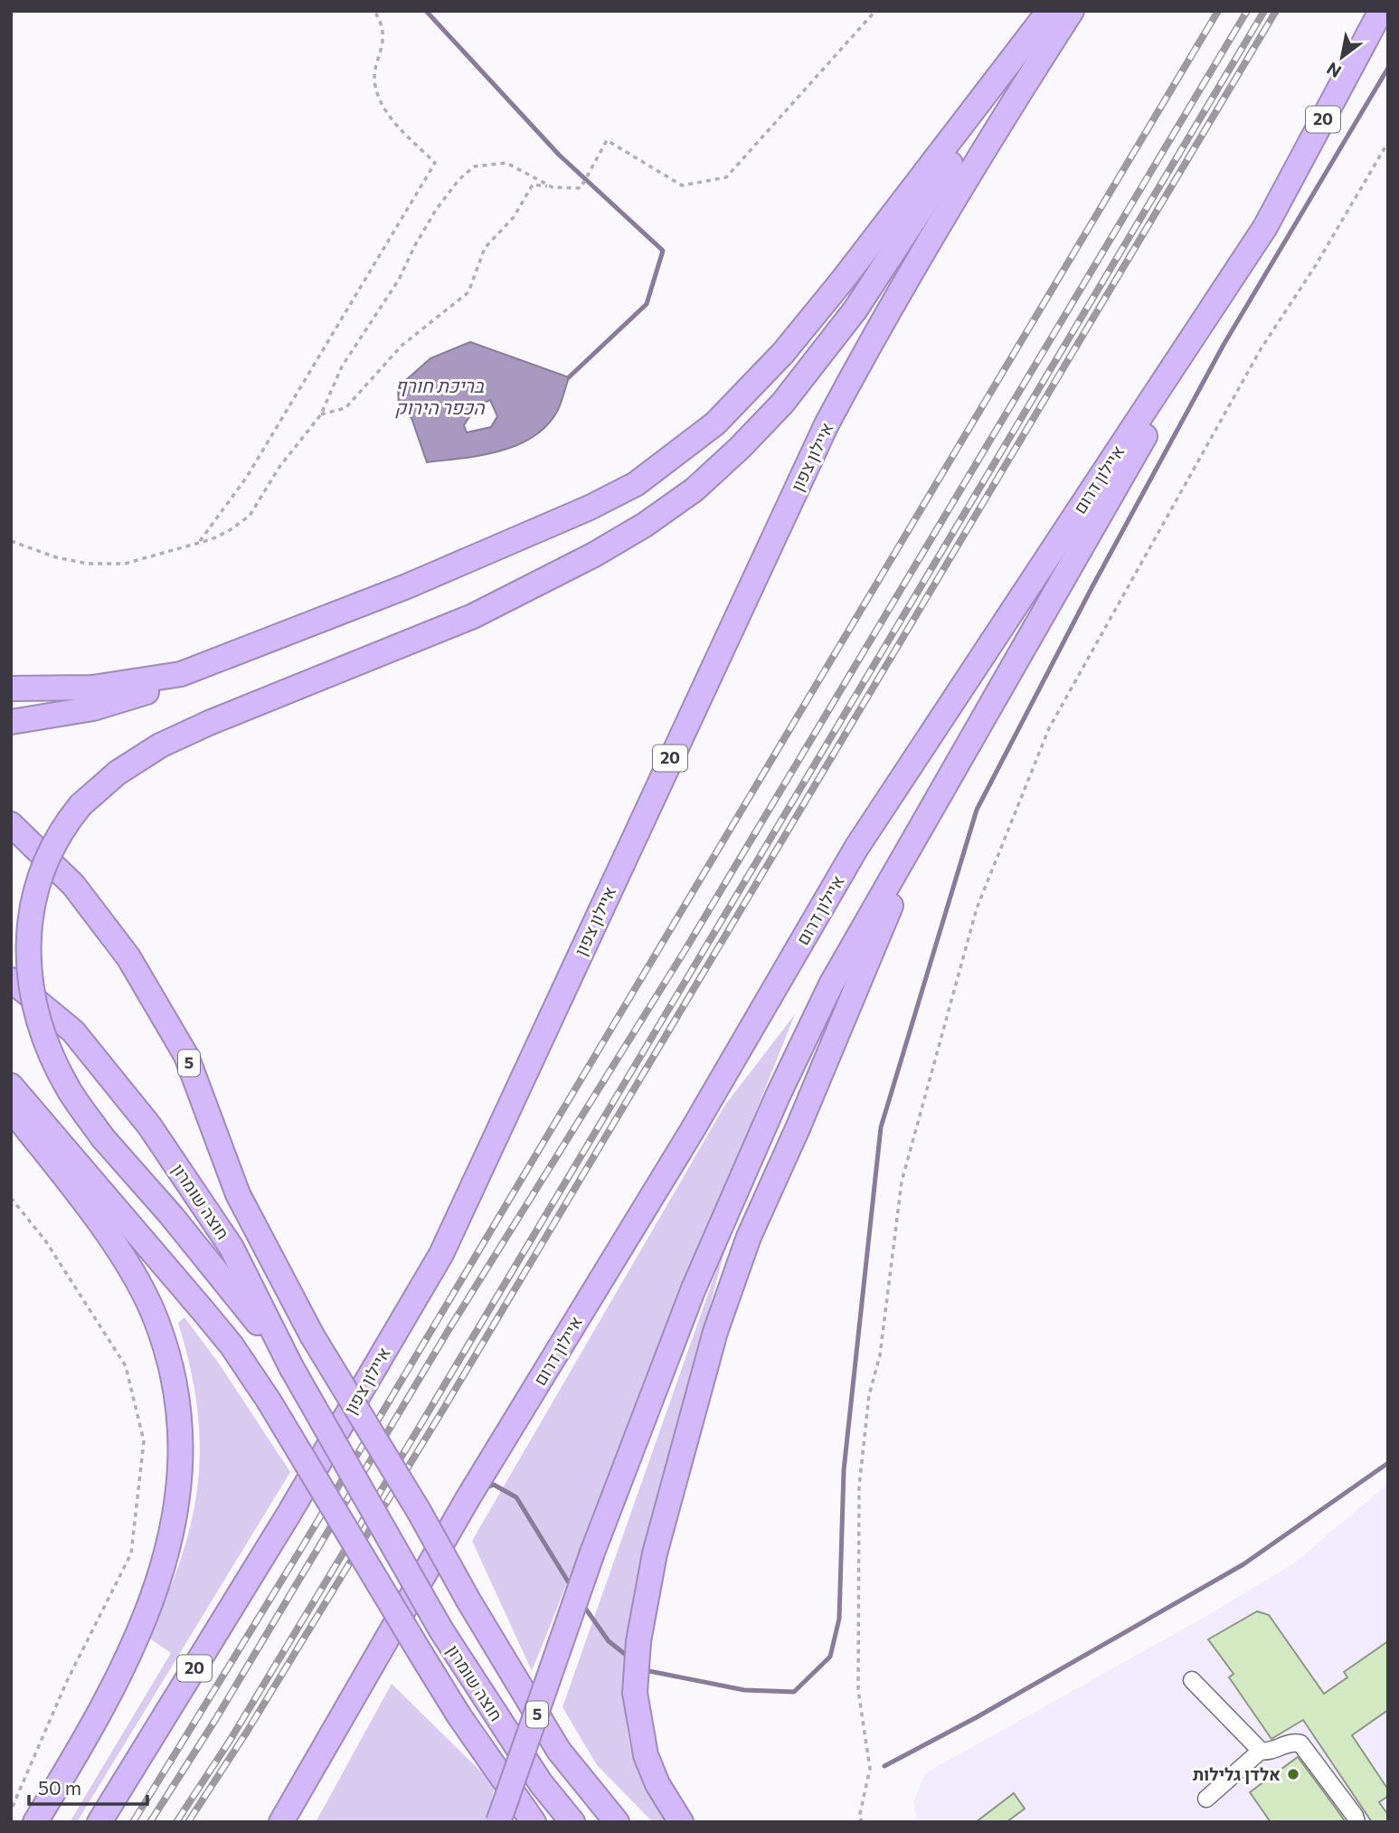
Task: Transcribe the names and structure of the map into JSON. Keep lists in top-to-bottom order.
{
  "streets": {
    "highway": [
      "20",
      "איילון צפון",
      "איילון דרום",
      "5",
      "חוצה שומרון"
    ]
  },
  "water": ["בריכת חורף הכפר הירוק"],
  "places": ["אלדן גלילות"],
  "scale_bar": "50 m",
  "north": "bottom left"
}
